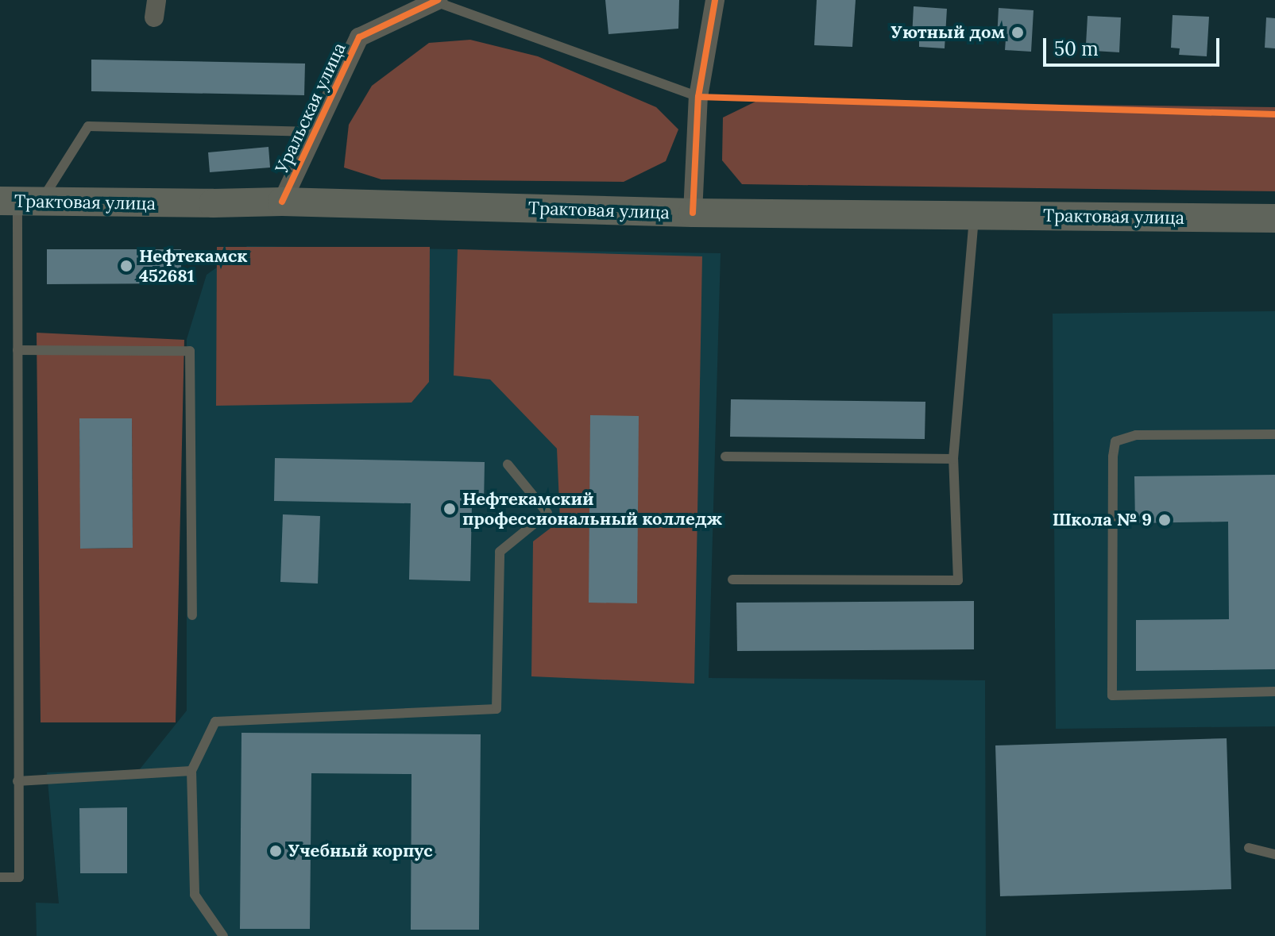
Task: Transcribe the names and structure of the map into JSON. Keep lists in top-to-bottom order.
{
  "streets": {
    "main road": ["Трактовая улица"],
    "street": ["Уральская улица"]
  },
  "crossings": [
    ["Уральская улица", "Трактовая улица"]
  ],
  "places": [
    "Уютный дом",
    "Нефтекамск 452681",
    "Нефтекамский профессиональный колледж",
    "Школа № 9",
    "Учебный корпус"
  ],
  "scale_bar": "50 m"
}
